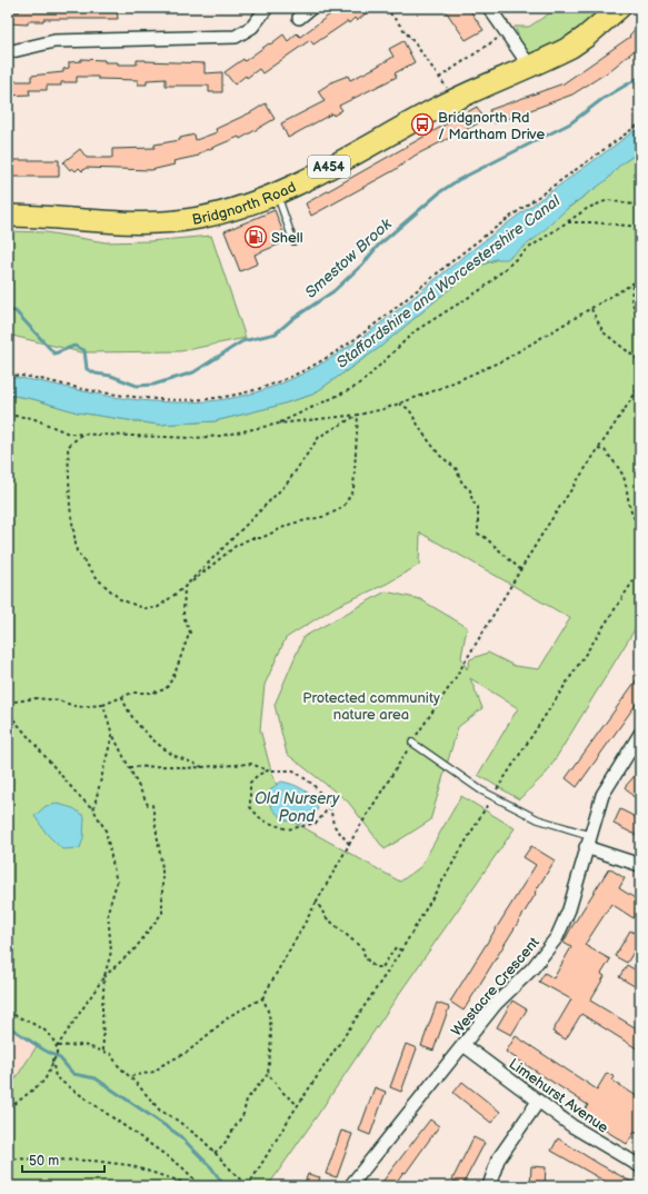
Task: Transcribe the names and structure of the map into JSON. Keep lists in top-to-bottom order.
{
  "streets": {
    "highway": ["A454", "Bridgnorth Road"],
    "street": ["Westacre Crescent", "Limehurst Avenue"]
  },
  "crossings": [
    ["Westacre Crescent", "Limehurst Avenue"]
  ],
  "water": ["Smestow Brook", "Staffordshire and Worcestershire Canal", "Old Nursery Pond"],
  "parks": ["Protected community nature area"],
  "places": {
    "bus stop": ["Bridgnorth Rd / Martham Drive"],
    "fuel station": ["Shell"]
  },
  "scale_bar": "50 m"
}
